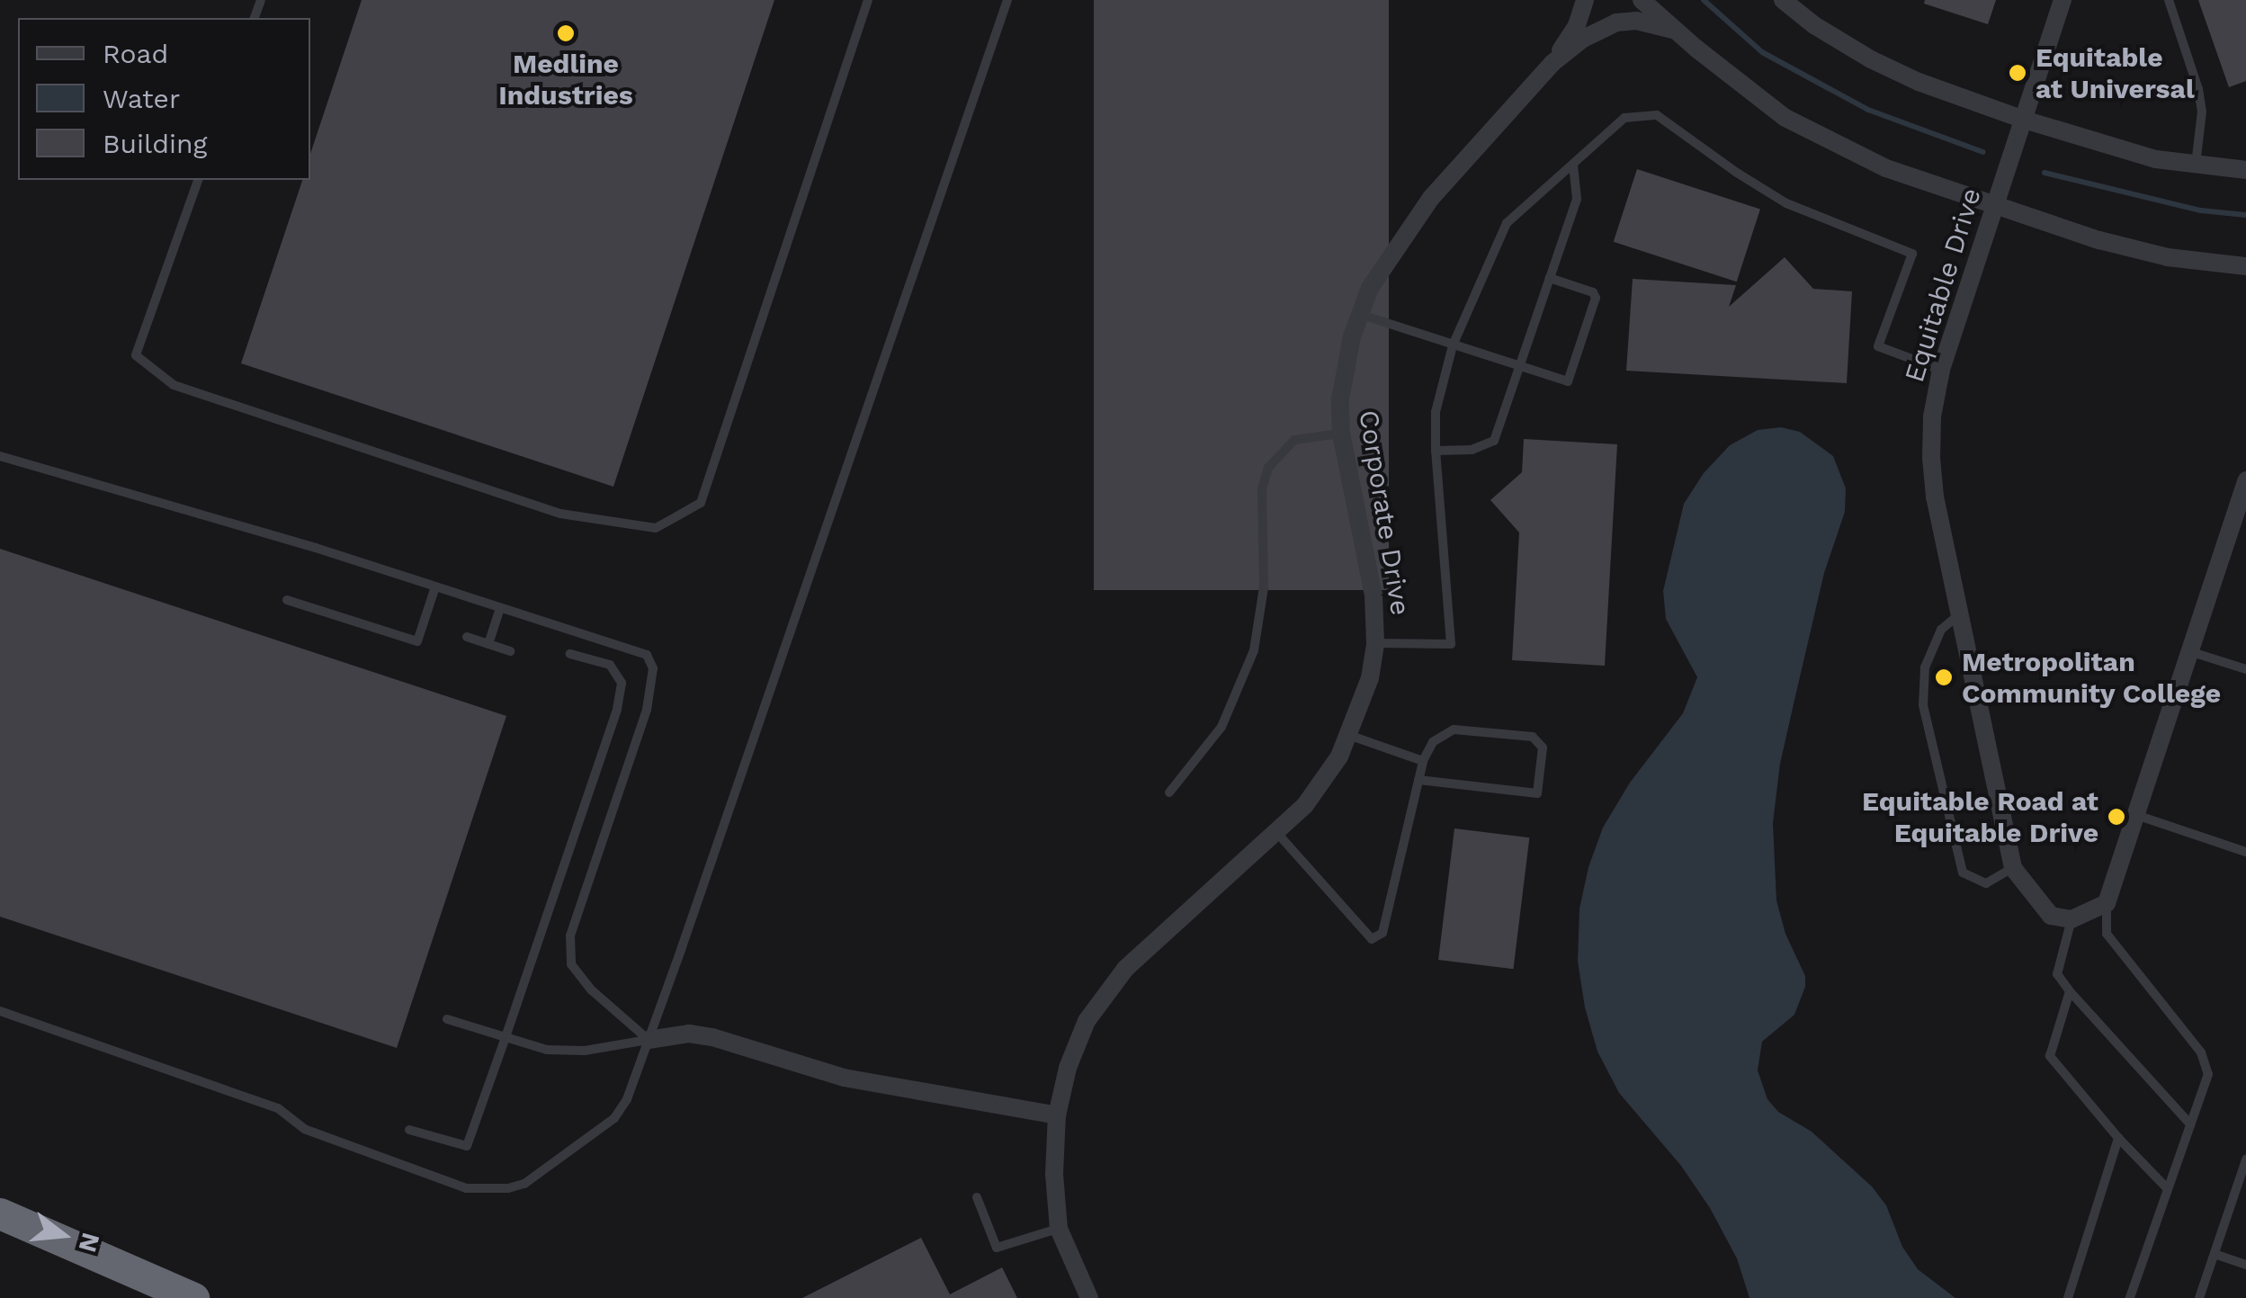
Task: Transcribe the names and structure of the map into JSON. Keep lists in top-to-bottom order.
{
  "streets": {
    "street": ["Equitable Drive", "Corporate Drive"]
  },
  "places": [
    "Medline Industries",
    "Equitable at Universal",
    "Metropolitan Community College",
    "Equitable Road at Equitable Drive"
  ],
  "legend": ["Road", "Water", "Building"],
  "north": "right"
}
